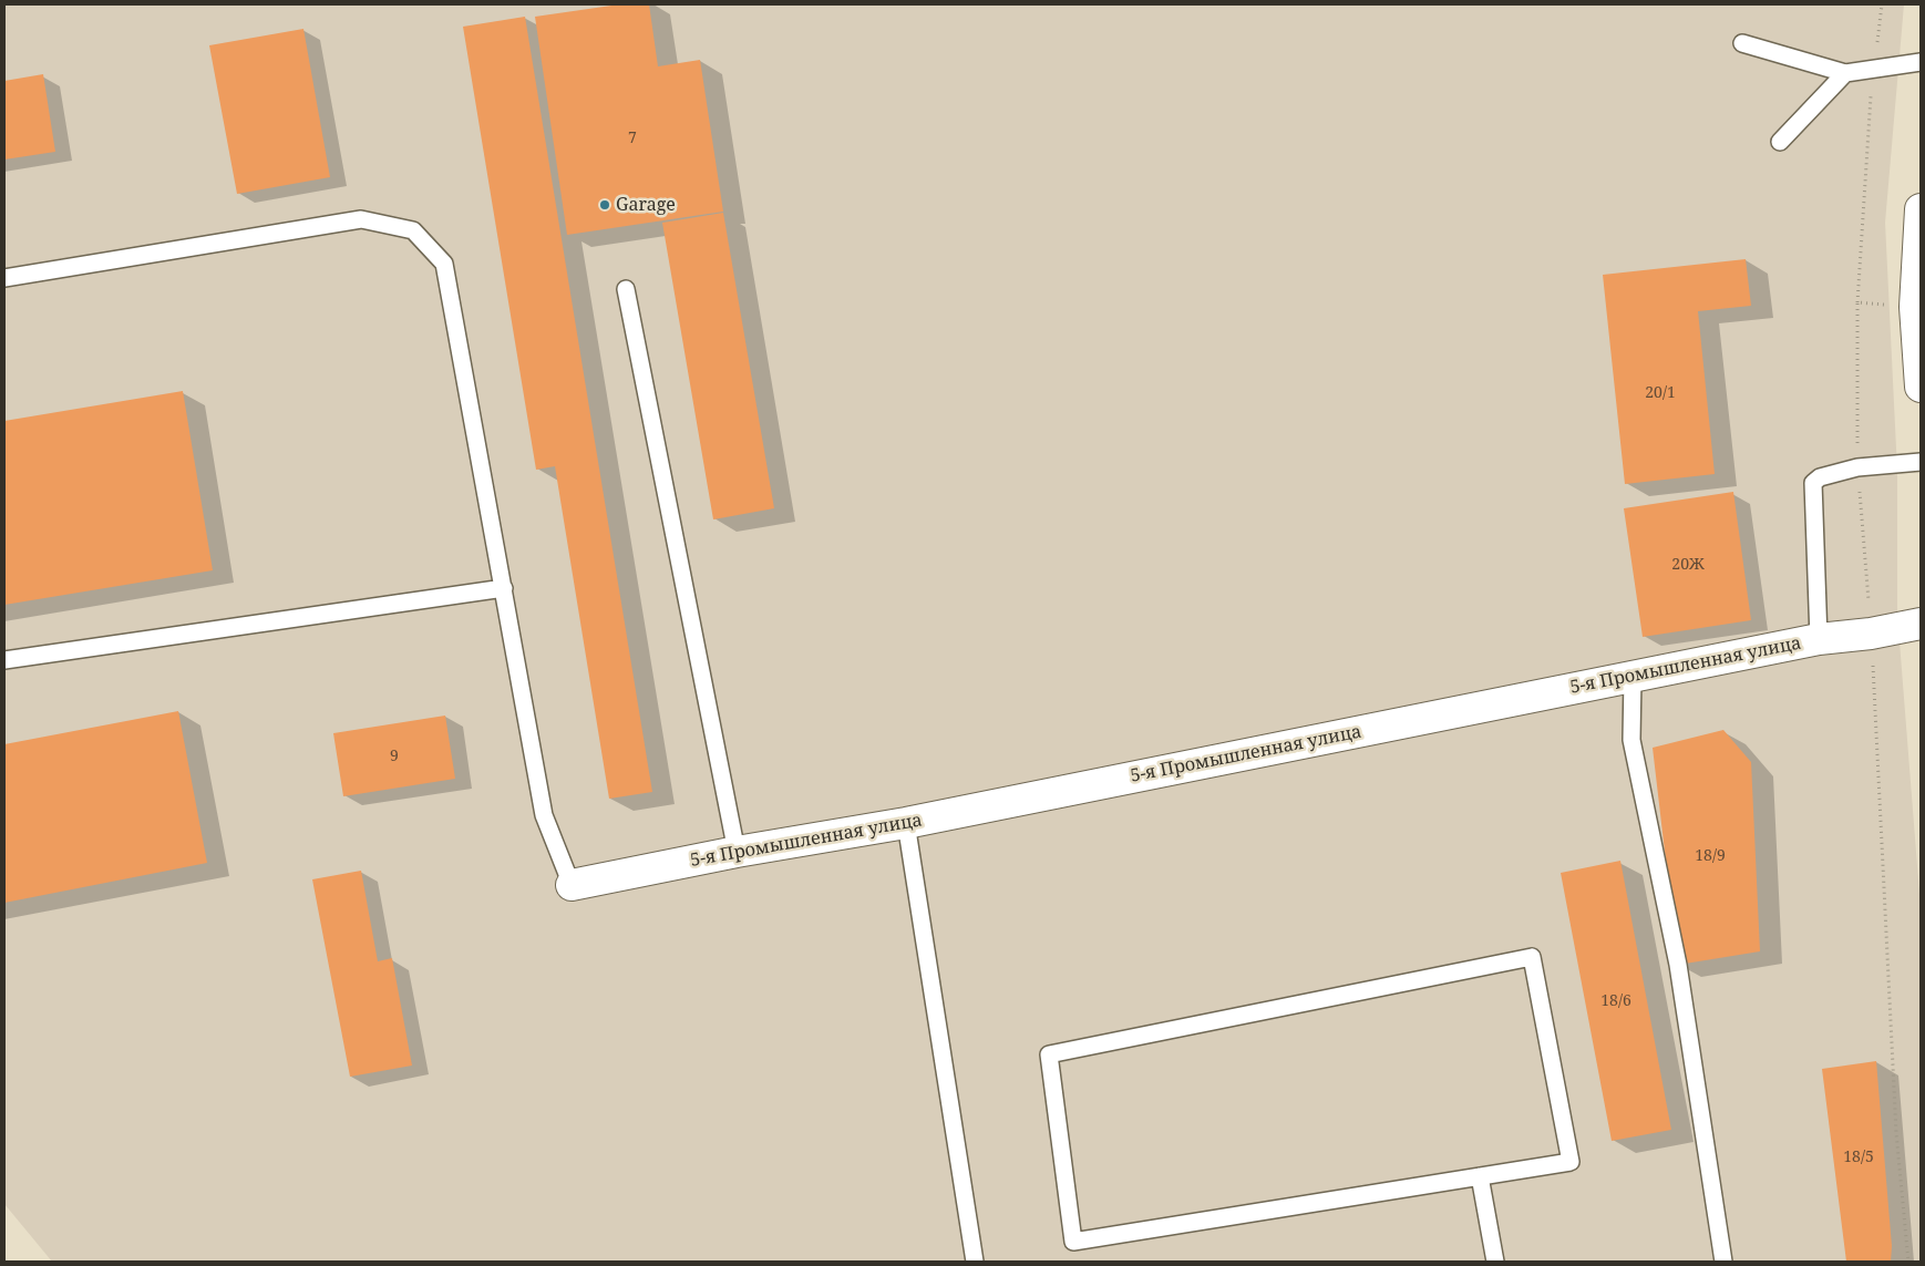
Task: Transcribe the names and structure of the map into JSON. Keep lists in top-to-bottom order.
{
  "streets": {
    "street": ["5-я Промышленная улица"]
  },
  "places": ["Garage"],
  "house_numbers": [
    "7",
    "20/1",
    "20Ж",
    "9",
    "18/9",
    "18/6",
    "18/5"
  ]
}
